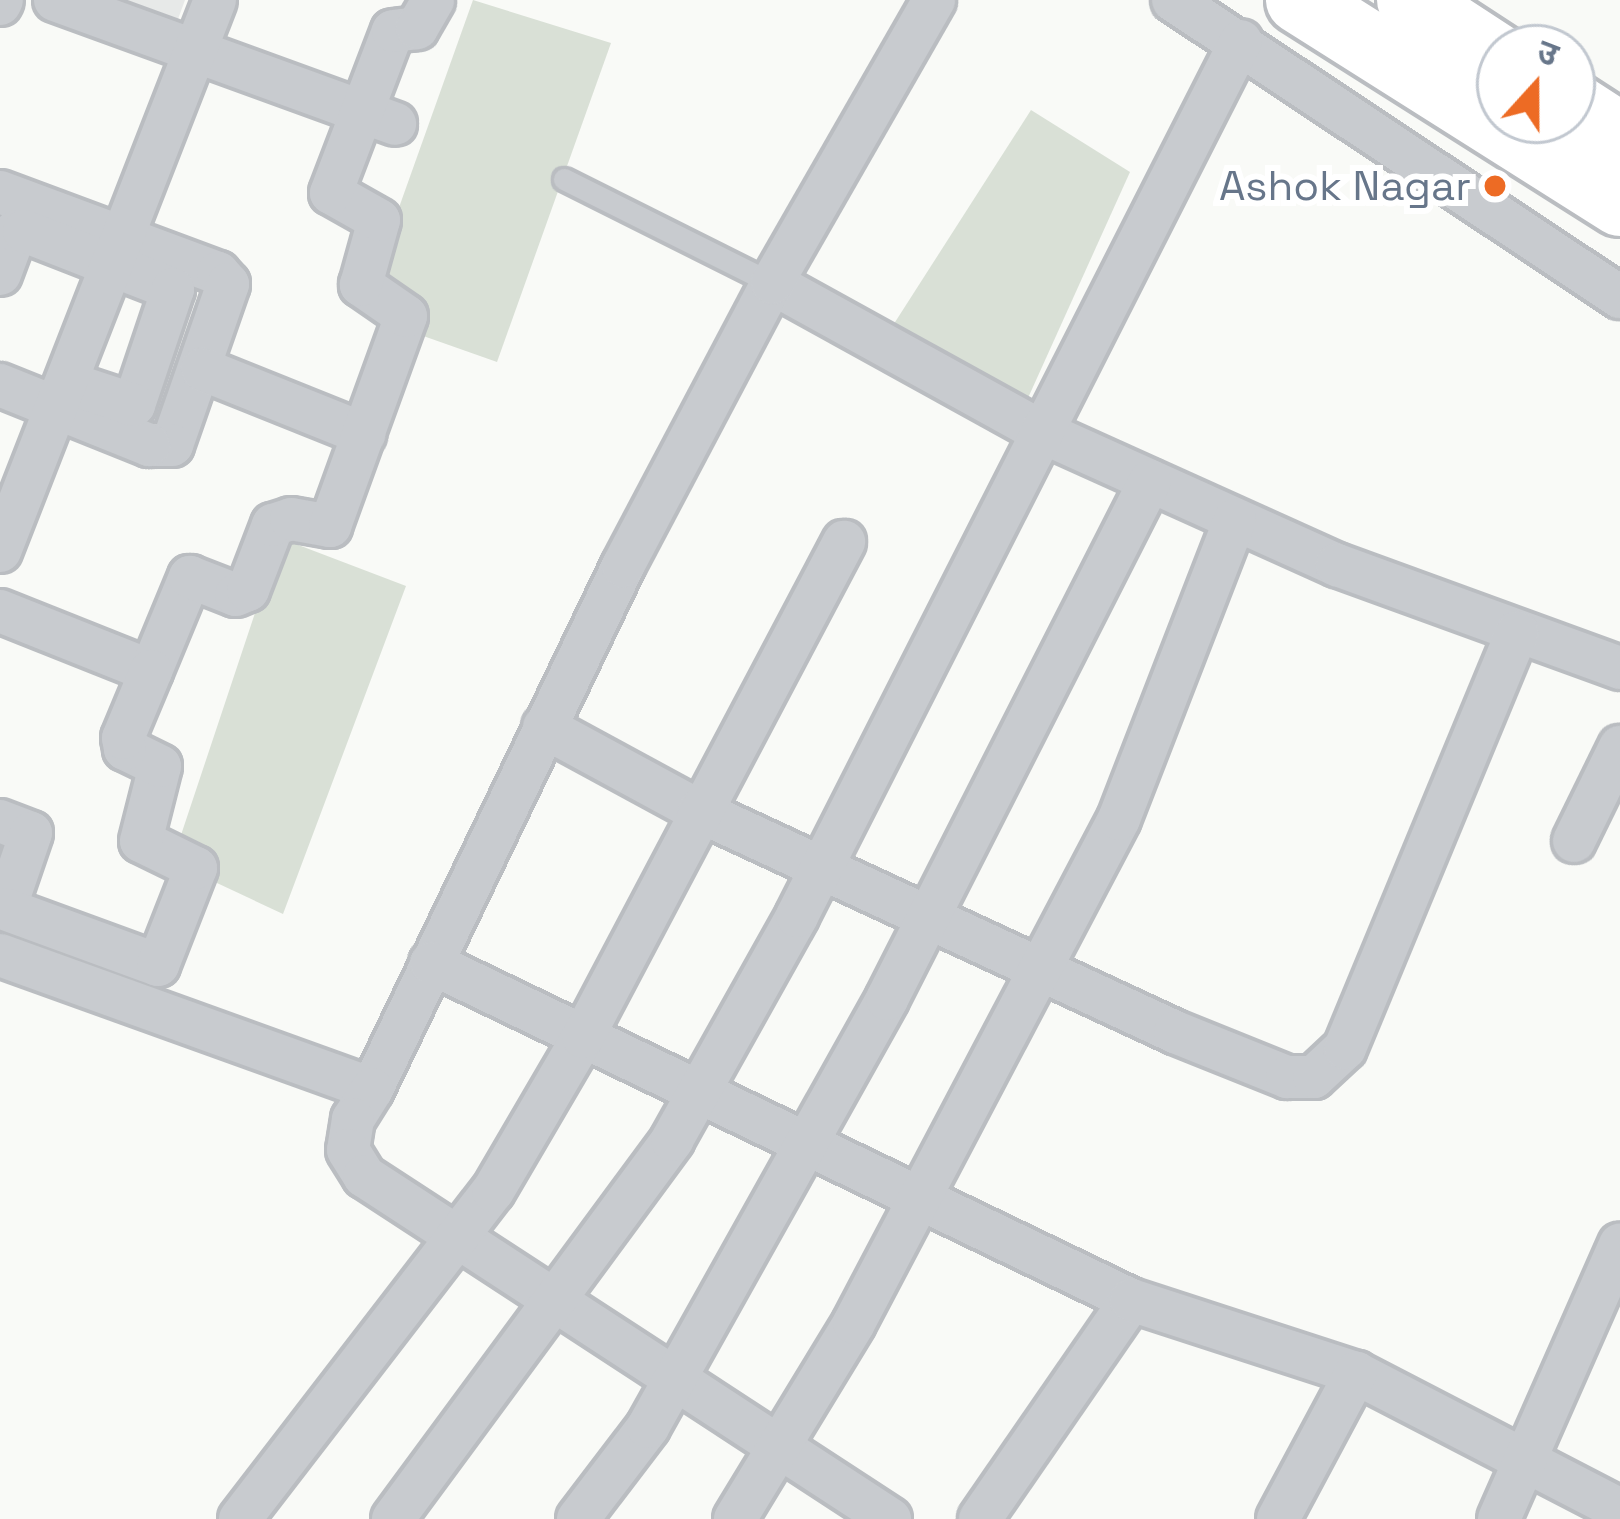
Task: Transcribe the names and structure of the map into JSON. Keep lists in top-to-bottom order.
{
  "places": ["Ashok Nagar"],
  "north": "top"
}
